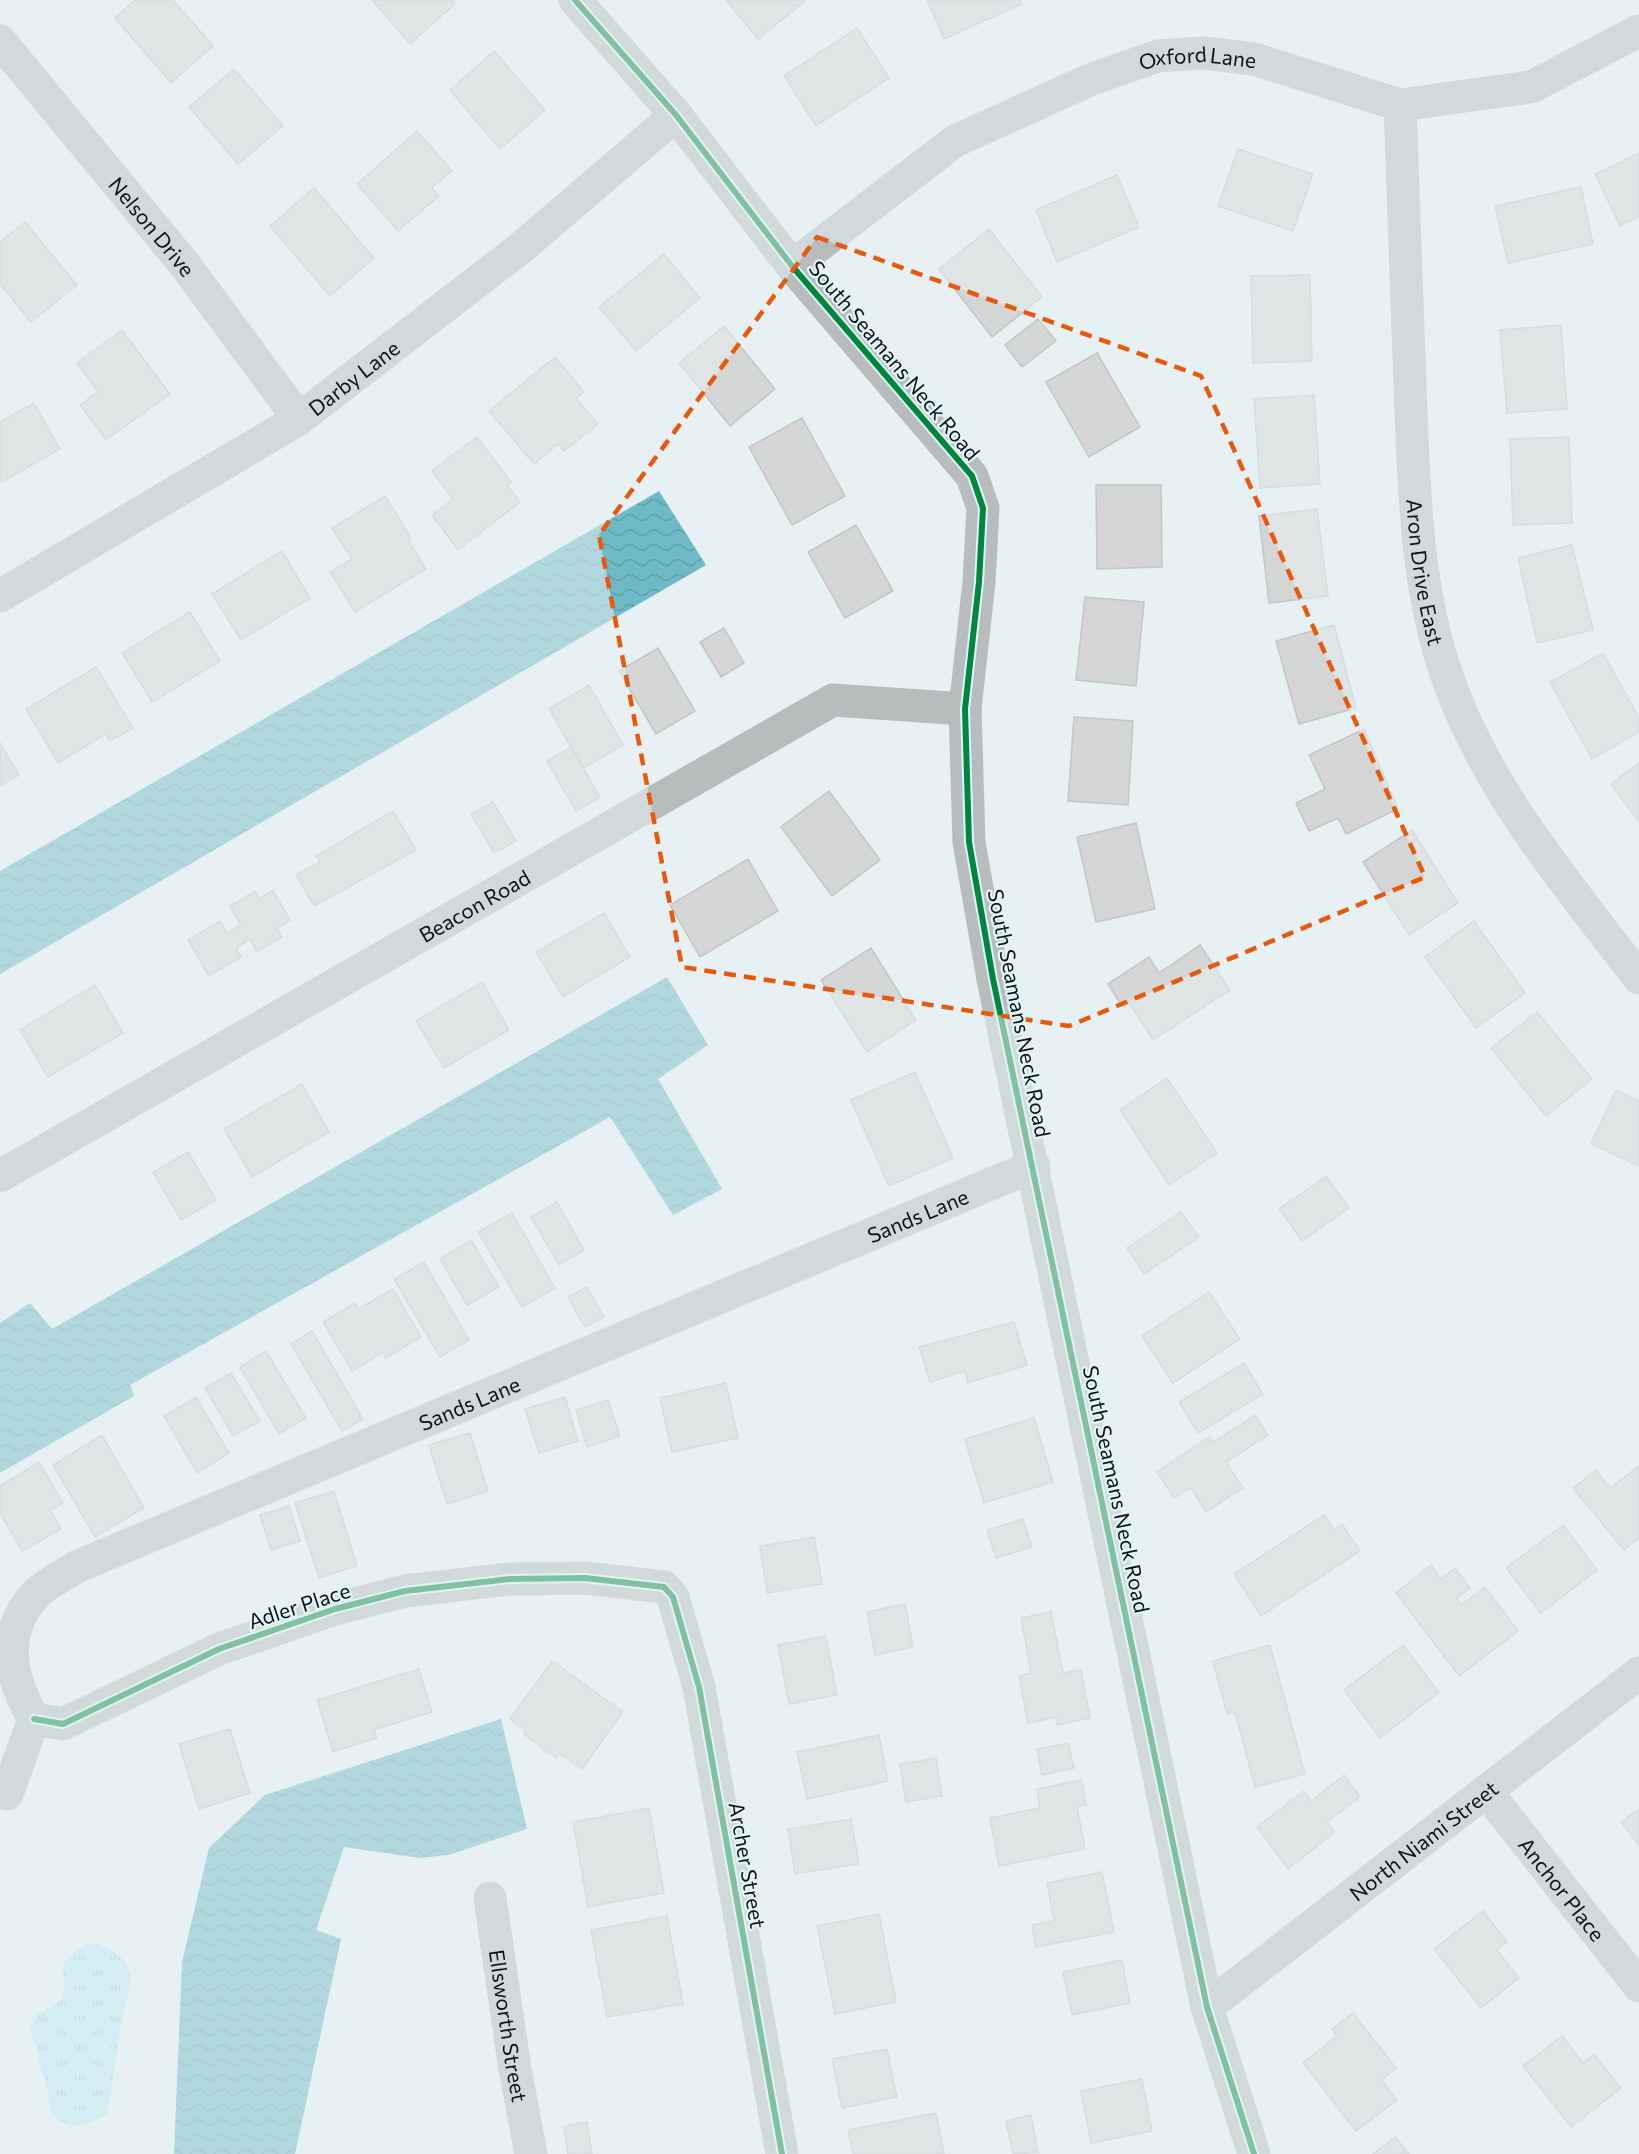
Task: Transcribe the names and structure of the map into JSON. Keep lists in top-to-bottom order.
{
  "streets": {
    "street": [
      "Oxford Lane",
      "Nelson Drive",
      "South Seamans Neck Road",
      "Darby Lane",
      "Aron Drive East",
      "Beacon Road",
      "Sands Lane",
      "Adler Place",
      "North Niami Street",
      "Archer Street",
      "Anchor Place",
      "Ellsworth Street"
    ]
  },
  "crossings": [
    ["Oxford Lane", "South Seamans Neck Road"],
    ["Oxford Lane", "Aron Drive East"],
    ["Nelson Drive", "Darby Lane"],
    ["South Seamans Neck Road", "Darby Lane"],
    ["South Seamans Neck Road", "Beacon Road"],
    ["South Seamans Neck Road", "Sands Lane"],
    ["South Seamans Neck Road", "North Niami Street"],
    ["Sands Lane", "Adler Place"],
    ["Adler Place", "Archer Street"],
    ["North Niami Street", "Anchor Place"]
  ]
}
